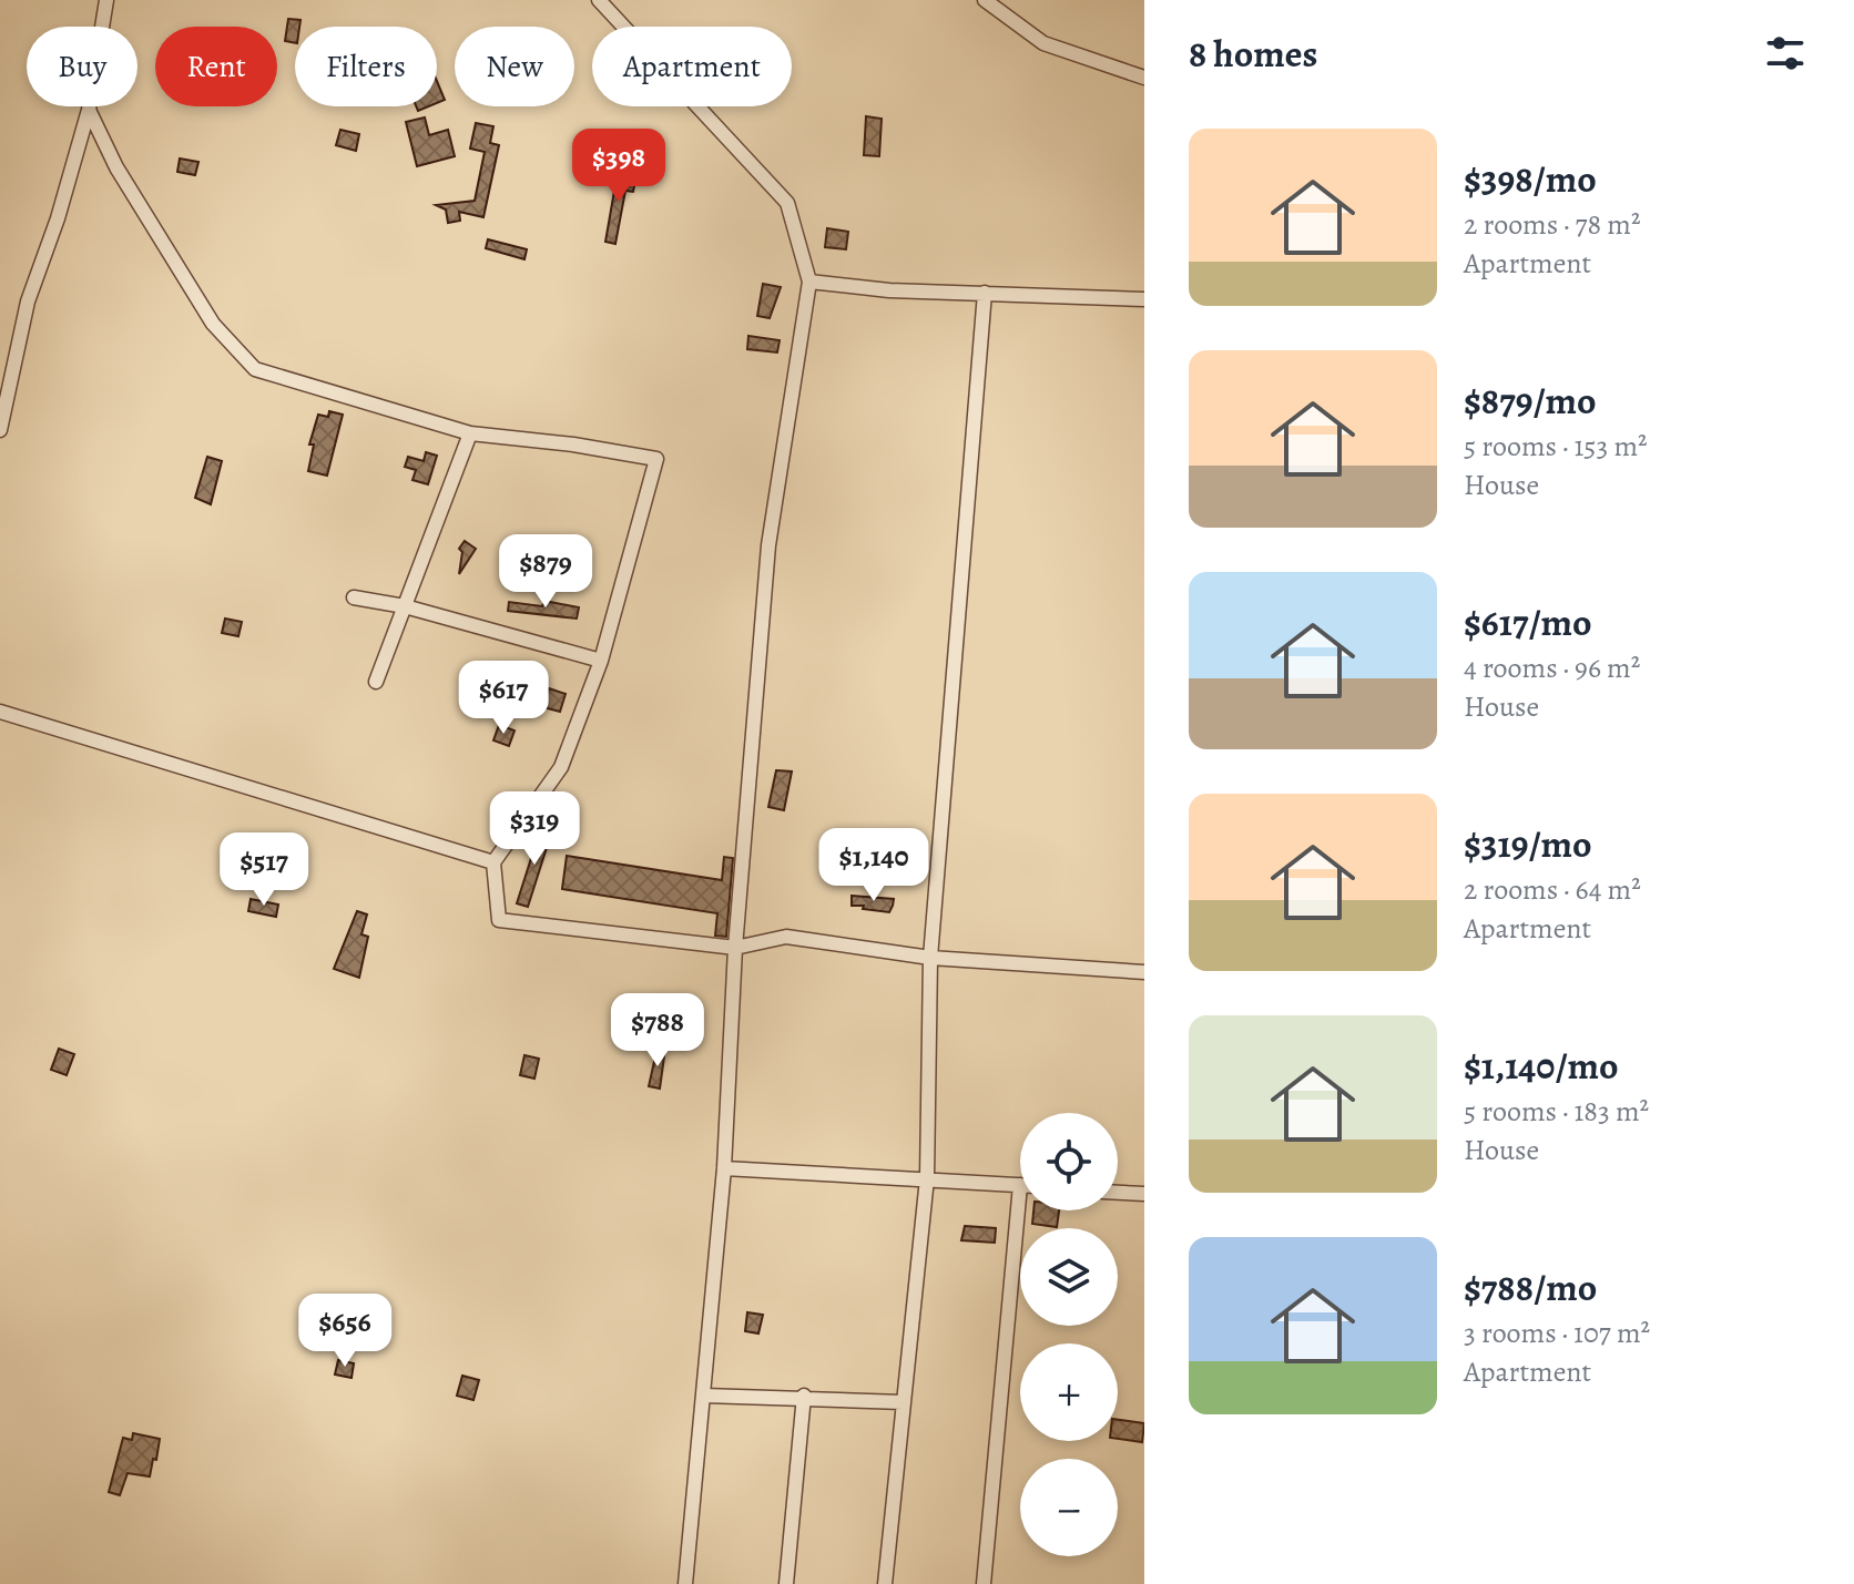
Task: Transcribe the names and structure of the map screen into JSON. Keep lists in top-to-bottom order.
{
  "page": {
    "heading": "8 homes",
    "chip": [
      "Buy",
      "Rent",
      "Filters",
      "New",
      "Apartment"
    ],
    "list": [
      {
        "name": "$398/mo",
        "note": "2 rooms · 78 m² · Apartment"
      },
      {
        "name": "$879/mo",
        "note": "5 rooms · 153 m² · House"
      },
      {
        "name": "$617/mo",
        "note": "4 rooms · 96 m² · House"
      },
      {
        "name": "$319/mo",
        "note": "2 rooms · 64 m² · Apartment"
      },
      {
        "name": "$1,140/mo",
        "note": "5 rooms · 183 m² · House"
      },
      {
        "name": "$788/mo",
        "note": "3 rooms · 107 m² · Apartment"
      }
    ],
    "price": [
      "$398",
      "$879",
      "$617",
      "$319",
      "$1,140",
      "$517",
      "$788",
      "$656"
    ],
    "map_buttons": ["+", "−"]
  }
}
